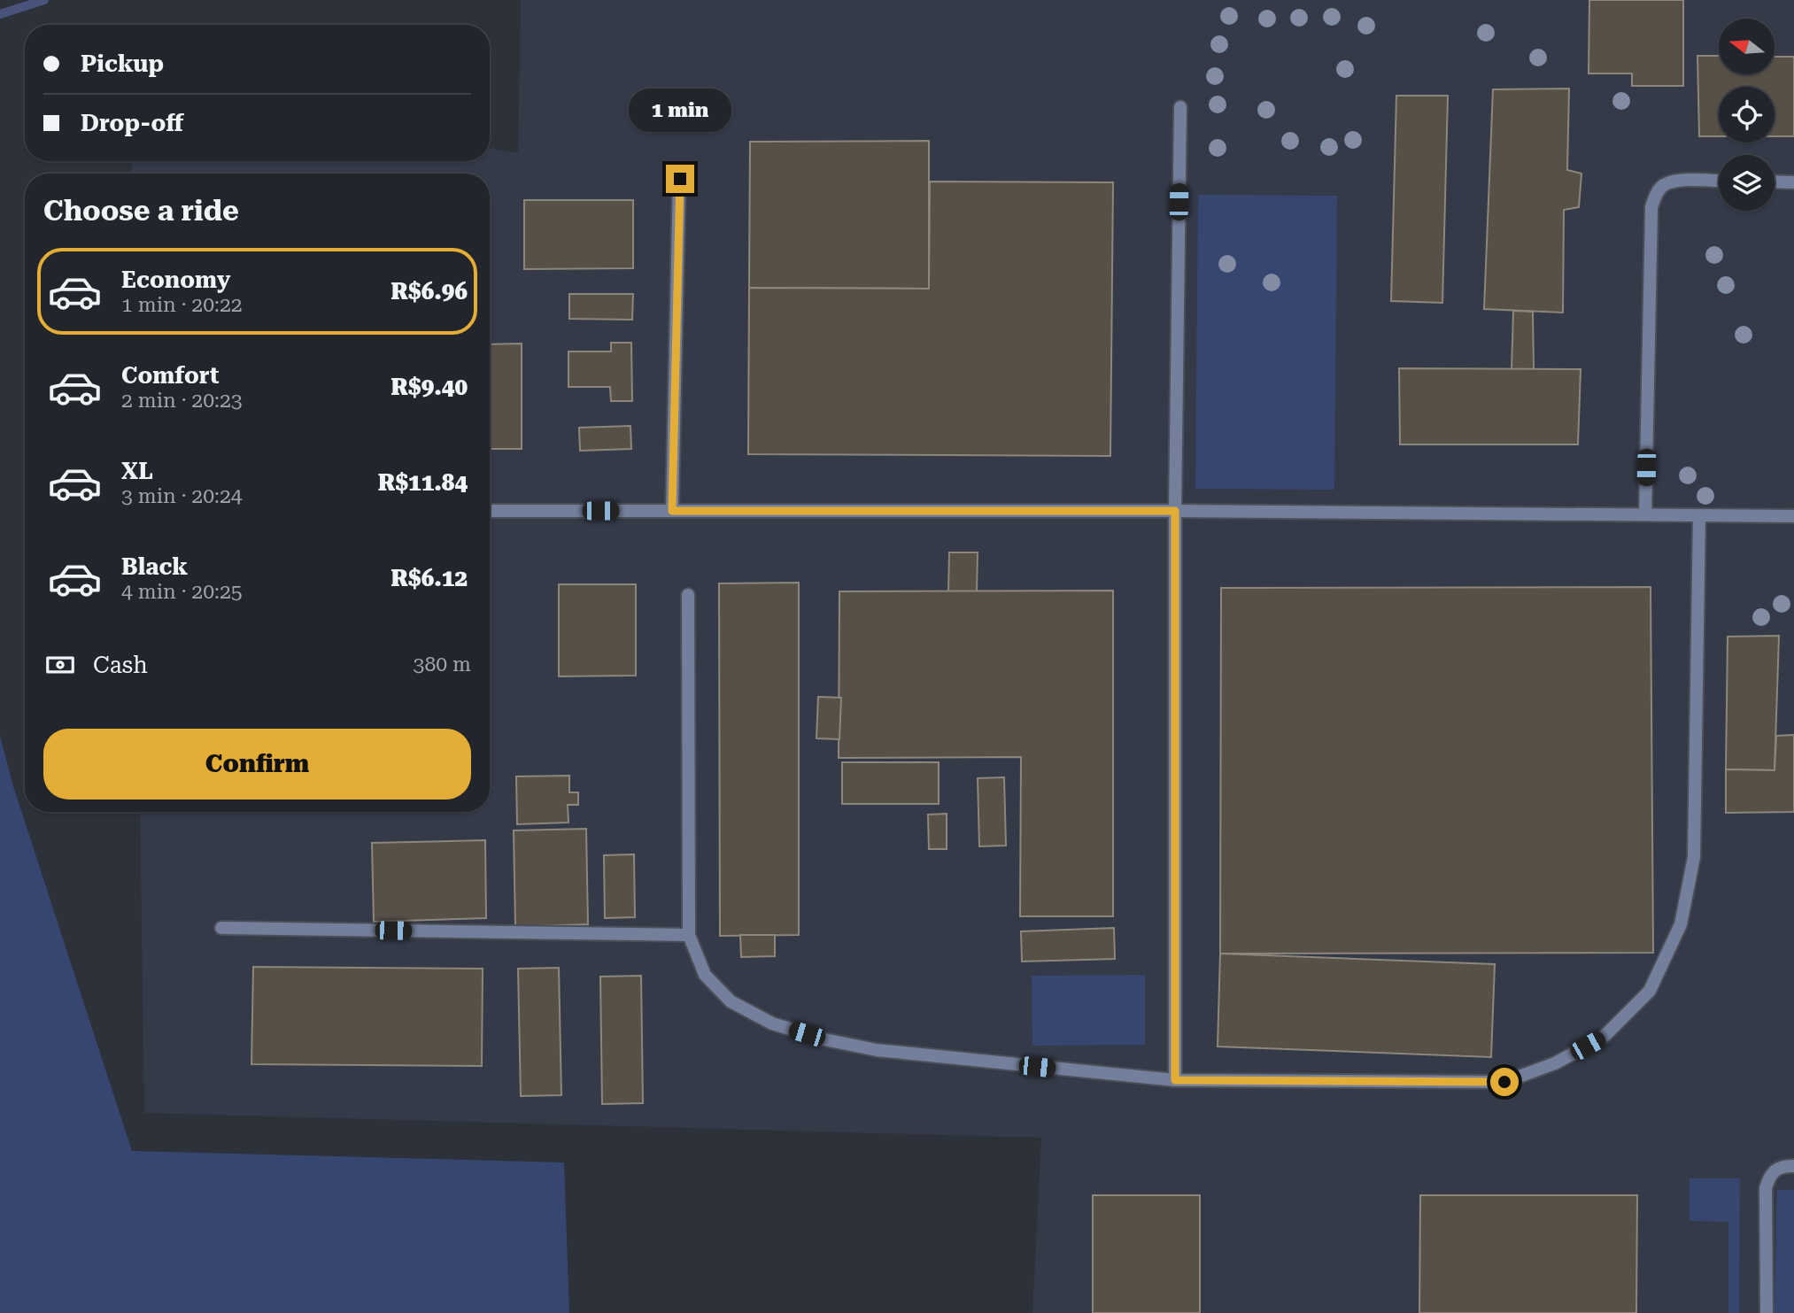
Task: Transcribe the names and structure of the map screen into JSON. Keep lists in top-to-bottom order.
{
  "north": "left",
  "page": {
    "banner": ["Pickup", "Drop-off"],
    "bubble": "1 min",
    "heading": "Choose a ride",
    "list": [
      {
        "name": "Economy",
        "note": "1 min · 20:22",
        "value": "R$6.96"
      },
      {
        "name": "Comfort",
        "note": "2 min · 20:23",
        "value": "R$9.40"
      },
      {
        "name": "XL",
        "note": "3 min · 20:24",
        "value": "R$11.84"
      },
      {
        "name": "Black",
        "note": "4 min · 20:25",
        "value": "R$6.12"
      }
    ],
    "pay": ["Cash", "380 m"],
    "buttons": "Confirm"
  }
}
